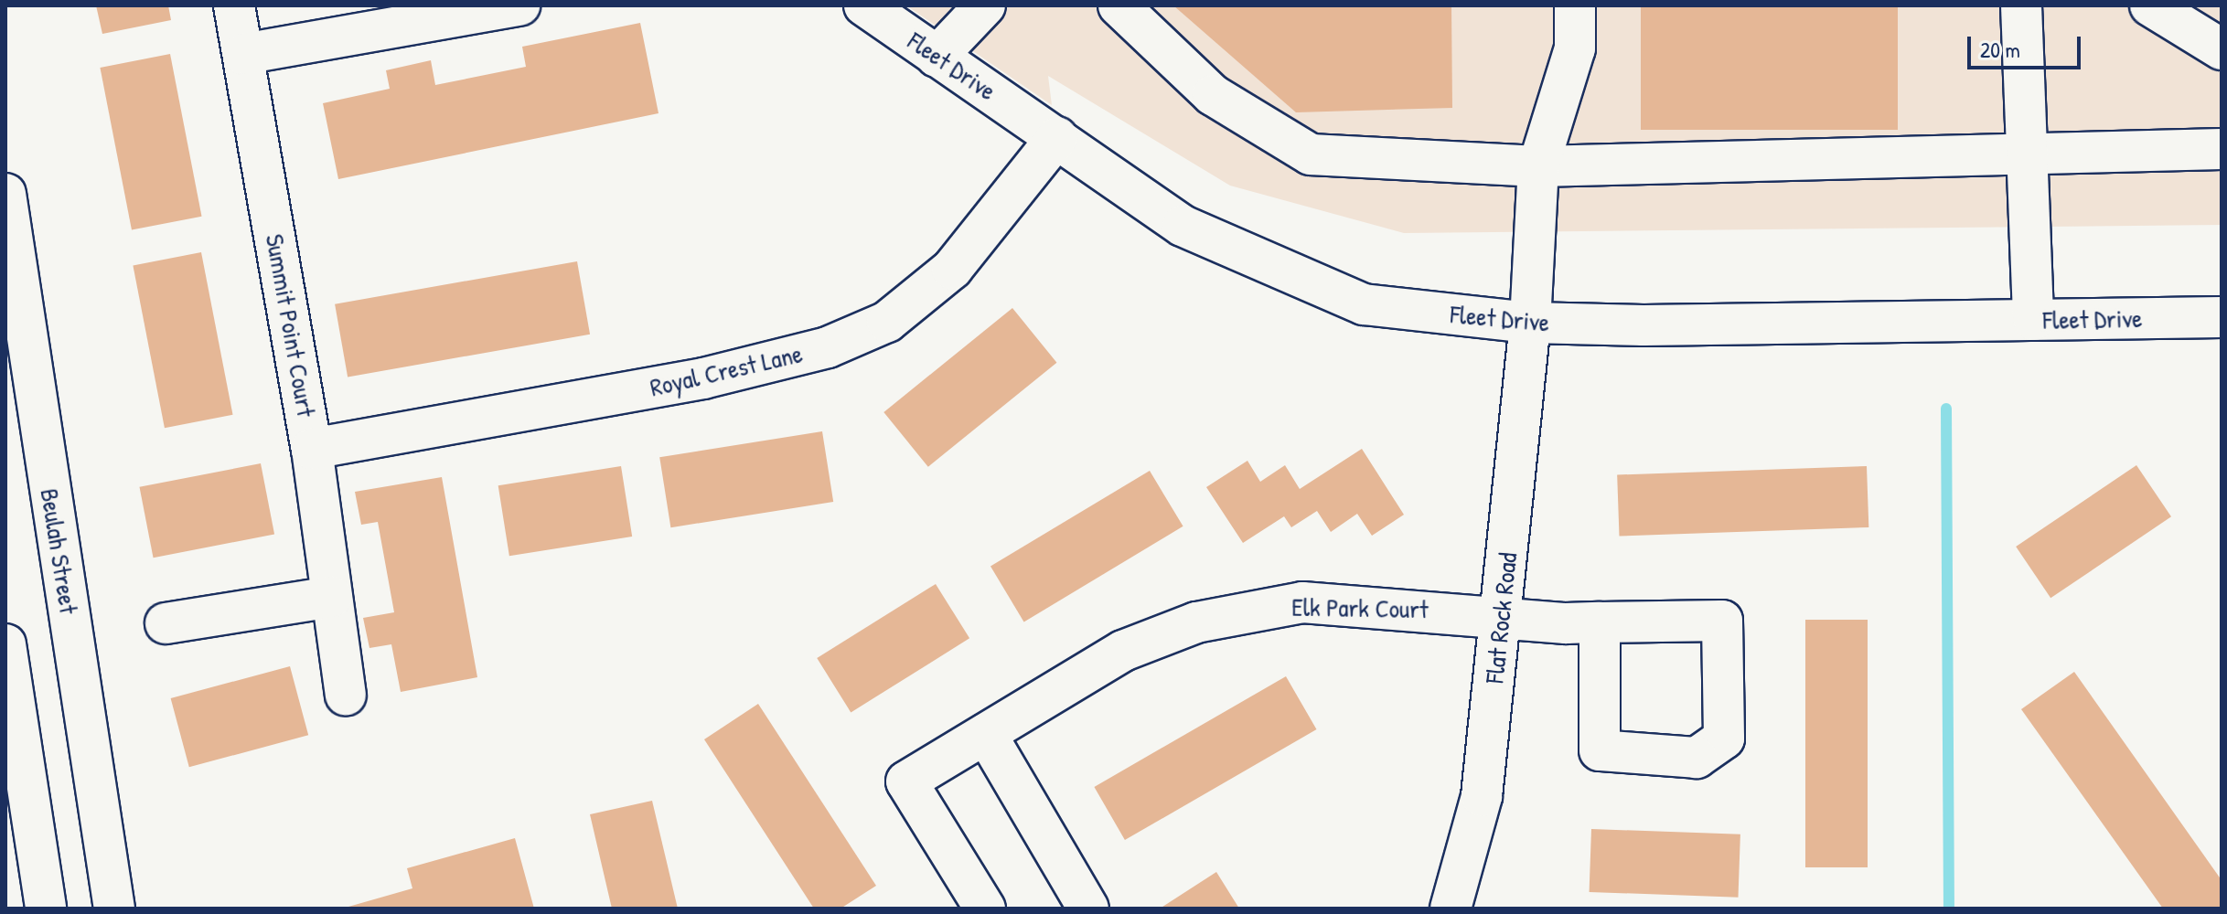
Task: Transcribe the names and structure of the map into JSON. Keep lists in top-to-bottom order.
{
  "streets": {
    "street": [
      "Fleet Drive",
      "Summit Point Court",
      "Royal Crest Lane",
      "Beulah Street",
      "Elk Park Court",
      "Flat Rock Road"
    ]
  },
  "crossings": [
    ["Fleet Drive", "Royal Crest Lane"],
    ["Fleet Drive", "Flat Rock Road"],
    ["Summit Point Court", "Royal Crest Lane"],
    ["Elk Park Court", "Flat Rock Road"]
  ],
  "scale_bar": "20 m"
}
